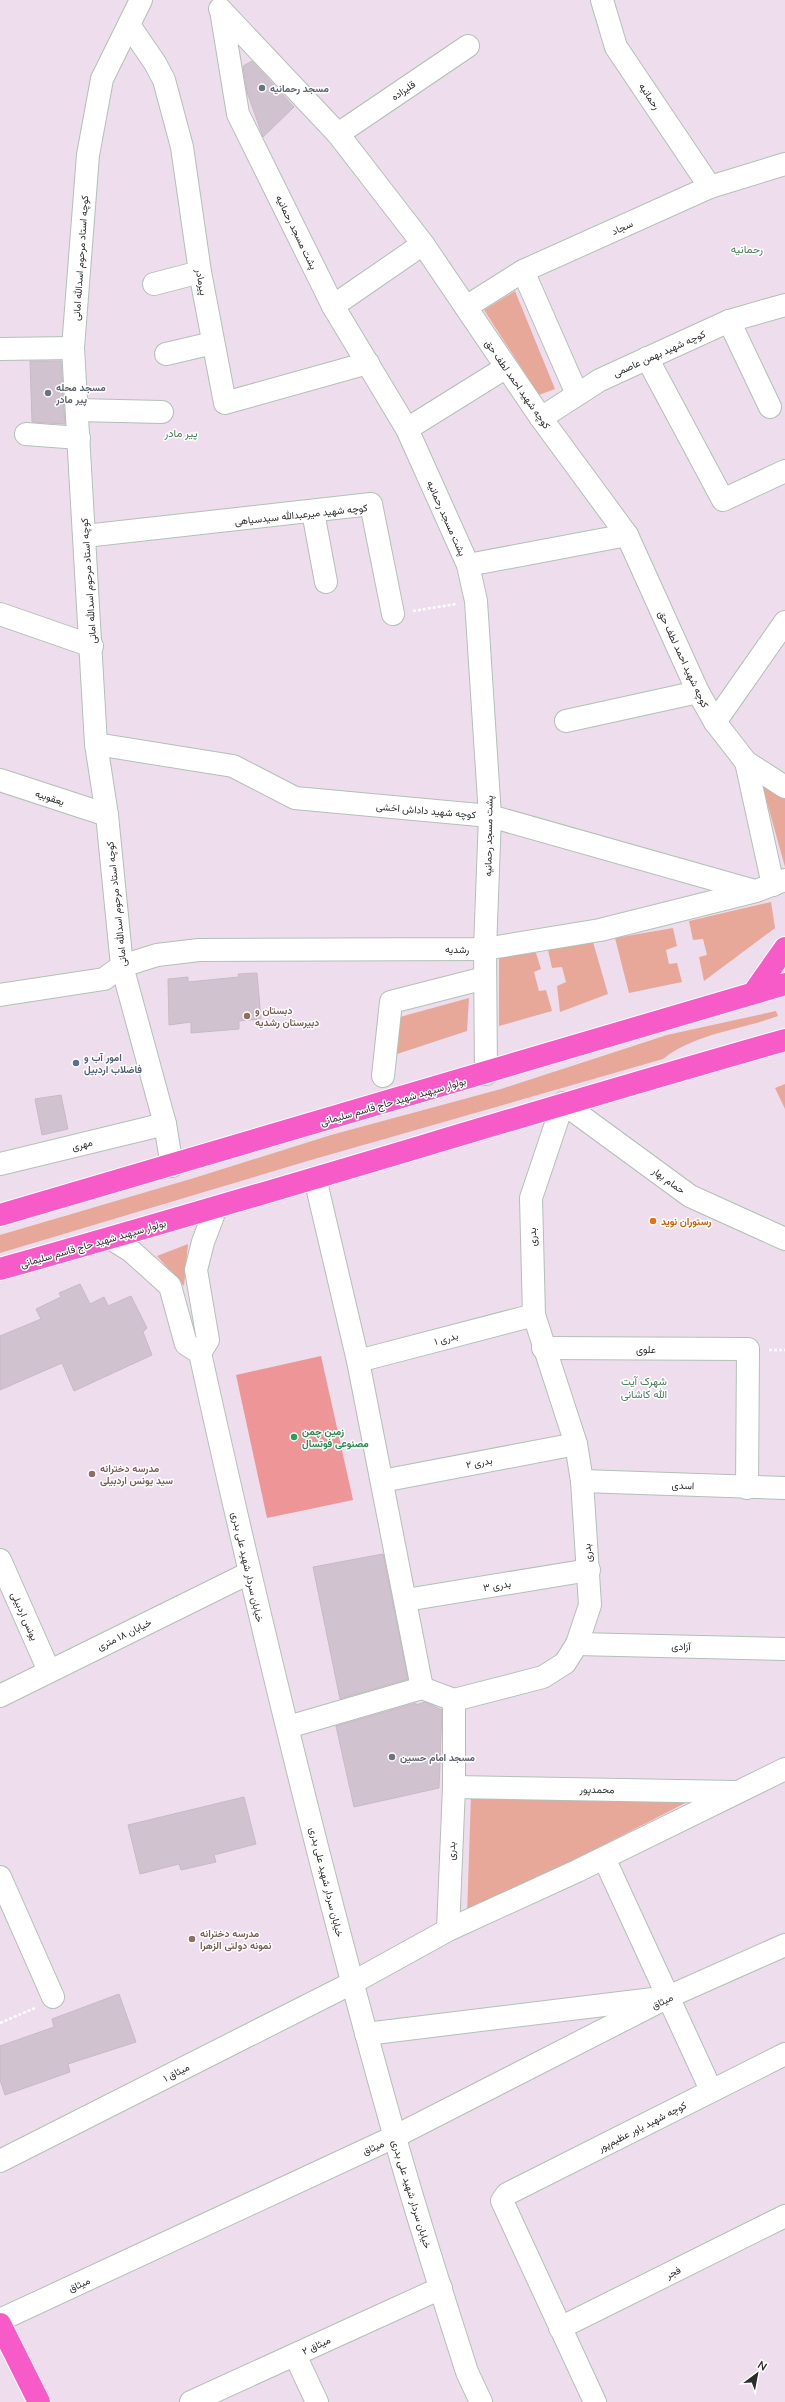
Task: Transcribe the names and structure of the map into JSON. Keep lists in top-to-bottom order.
{
  "streets": {
    "main road": ["بولوار سپهبد شهید حاج قاسم سلیمانی"],
    "street": [
      "قلیزاده",
      "رحمانیه",
      "سجاد",
      "پشت مسجد رحمانیه",
      "کوچه استاد مرحوم اسدالله امانی",
      "پیرمادر",
      "کوچه شهید بهمن عاصمی",
      "کوچه شهید احمد لطف حق",
      "کوچه شهید میرعبدالله سیدسیاهی",
      "یعقوبیه",
      "کوچه شهید داداش اخشی",
      "رشدیه",
      "مهری",
      "حمام بهار",
      "بدری",
      "بدری ۱",
      "علوی",
      "بدری ۲",
      "اسدی",
      "خیابان سردار شهید علی بدری",
      "بدری ۳",
      "یونس اردبیلی",
      "خیابان ۱۸ متری",
      "آزادی",
      "محمدپور",
      "میثاق",
      "میثاق ۱",
      "کوچه شهید یاور عظیم‌پور",
      "فجر",
      "میثاق ۲"
    ]
  },
  "crossings": [
    ["قلیزاده", "کوچه شهید احمد لطف حق"],
    ["رحمانیه", "سجاد"],
    ["سجاد", "کوچه شهید احمد لطف حق"],
    ["پشت مسجد رحمانیه", "پیرمادر"],
    ["پشت مسجد رحمانیه", "کوچه شهید احمد لطف حق"],
    ["پشت مسجد رحمانیه", "کوچه شهید داداش اخشی"],
    ["پشت مسجد رحمانیه", "رشدیه"],
    ["پشت مسجد رحمانیه", "بولوار سپهبد شهید حاج قاسم سلیمانی"],
    ["کوچه استاد مرحوم اسدالله امانی", "پیرمادر"],
    ["کوچه استاد مرحوم اسدالله امانی", "کوچه شهید میرعبدالله سیدسیاهی"],
    ["کوچه استاد مرحوم اسدالله امانی", "یعقوبیه"],
    ["کوچه استاد مرحوم اسدالله امانی", "کوچه شهید داداش اخشی"],
    ["کوچه استاد مرحوم اسدالله امانی", "رشدیه"],
    ["کوچه استاد مرحوم اسدالله امانی", "بولوار سپهبد شهید حاج قاسم سلیمانی"],
    ["کوچه استاد مرحوم اسدالله امانی", "مهری"],
    ["کوچه شهید بهمن عاصمی", "کوچه شهید احمد لطف حق"],
    ["کوچه شهید داداش اخشی", "رشدیه"],
    ["بولوار سپهبد شهید حاج قاسم سلیمانی", "حمام بهار"],
    ["بولوار سپهبد شهید حاج قاسم سلیمانی", "بدری"],
    ["حمام بهار", "بدری"],
    ["بدری", "بدری ۱"],
    ["بدری", "علوی"],
    ["بدری", "بدری ۲"],
    ["بدری", "اسدی"],
    ["بدری", "بدری ۳"],
    ["بدری", "آزادی"],
    ["بدری", "محمدپور"],
    ["علوی", "اسدی"],
    ["خیابان سردار شهید علی بدری", "خیابان ۱۸ متری"],
    ["خیابان سردار شهید علی بدری", "میثاق"],
    ["خیابان سردار شهید علی بدری", "میثاق ۱"],
    ["خیابان سردار شهید علی بدری", "میثاق ۲"],
    ["یونس اردبیلی", "خیابان ۱۸ متری"],
    ["کوچه شهید یاور عظیم‌پور", "فجر"]
  ],
  "districts": ["رحمانیه", "پیر مادر", "شهرک آیت الله کاشانی"],
  "places": [
    "مسجد رحمانیه",
    "مسجد محله پیر مادر",
    "دبستان و دبیرستان رشدیه",
    "امور آب و فاضلاب اردبیل",
    "رستوران نوید",
    "زمین چمن مصنوعی فوتسال",
    "مدرسه دخترانه سید یونس اردبیلی",
    "مسجد امام حسین",
    "مدرسه دخترانه نمونه دولتی الزهرا"
  ],
  "north": "top right"
}
